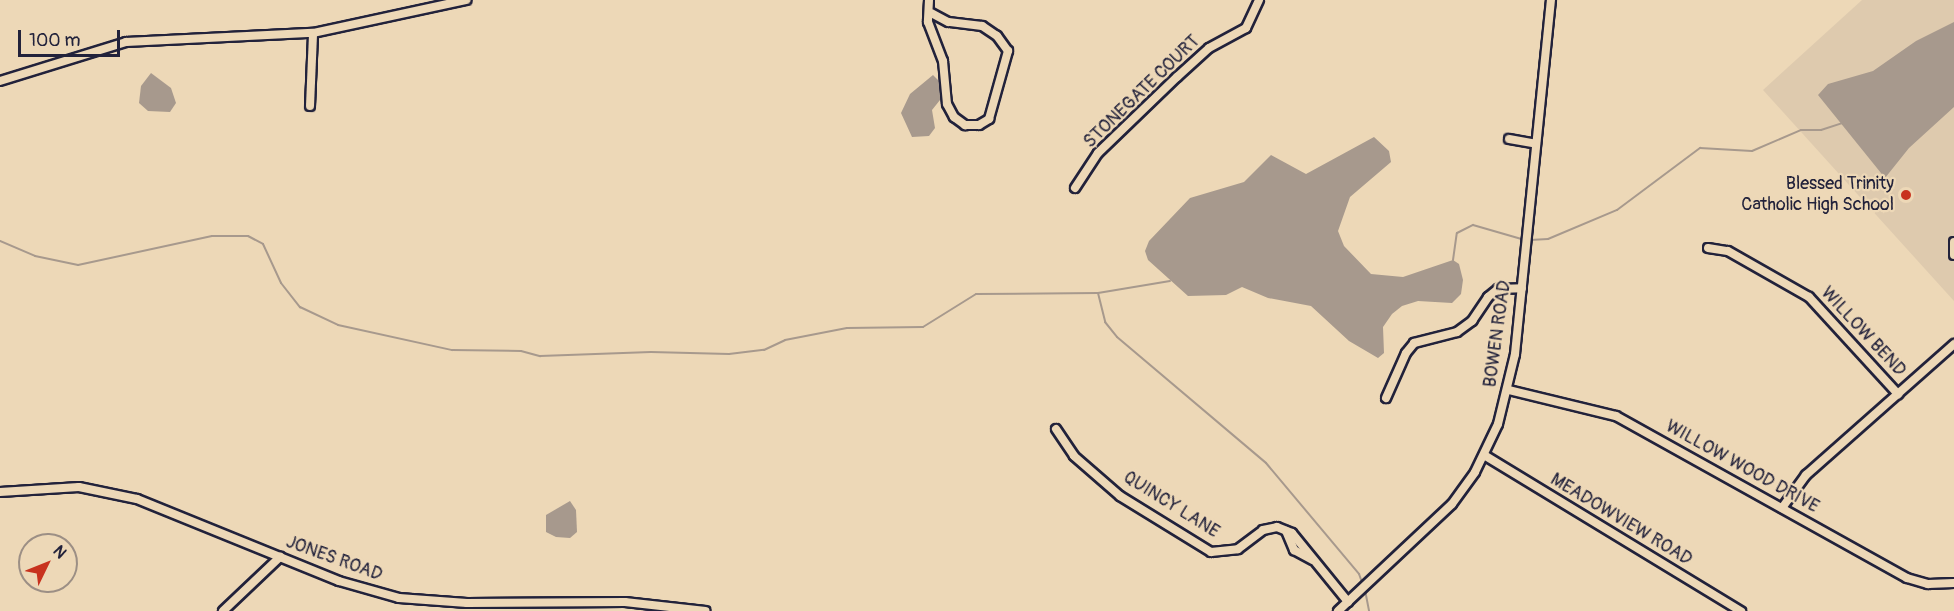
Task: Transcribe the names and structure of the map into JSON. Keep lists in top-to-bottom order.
{
  "streets": {
    "street": [
      "STONEGATE COURT",
      "WILLOW BEND",
      "BOWEN ROAD",
      "WILLOW WOOD DRIVE",
      "QUINCY LANE",
      "MEADOWVIEW ROAD",
      "JONES ROAD"
    ]
  },
  "crossings": [
    ["BOWEN ROAD", "WILLOW WOOD DRIVE"],
    ["BOWEN ROAD", "QUINCY LANE"],
    ["BOWEN ROAD", "MEADOWVIEW ROAD"]
  ],
  "places": ["Blessed Trinity Catholic High School"],
  "scale_bar": "100 m",
  "north": "top right"
}
